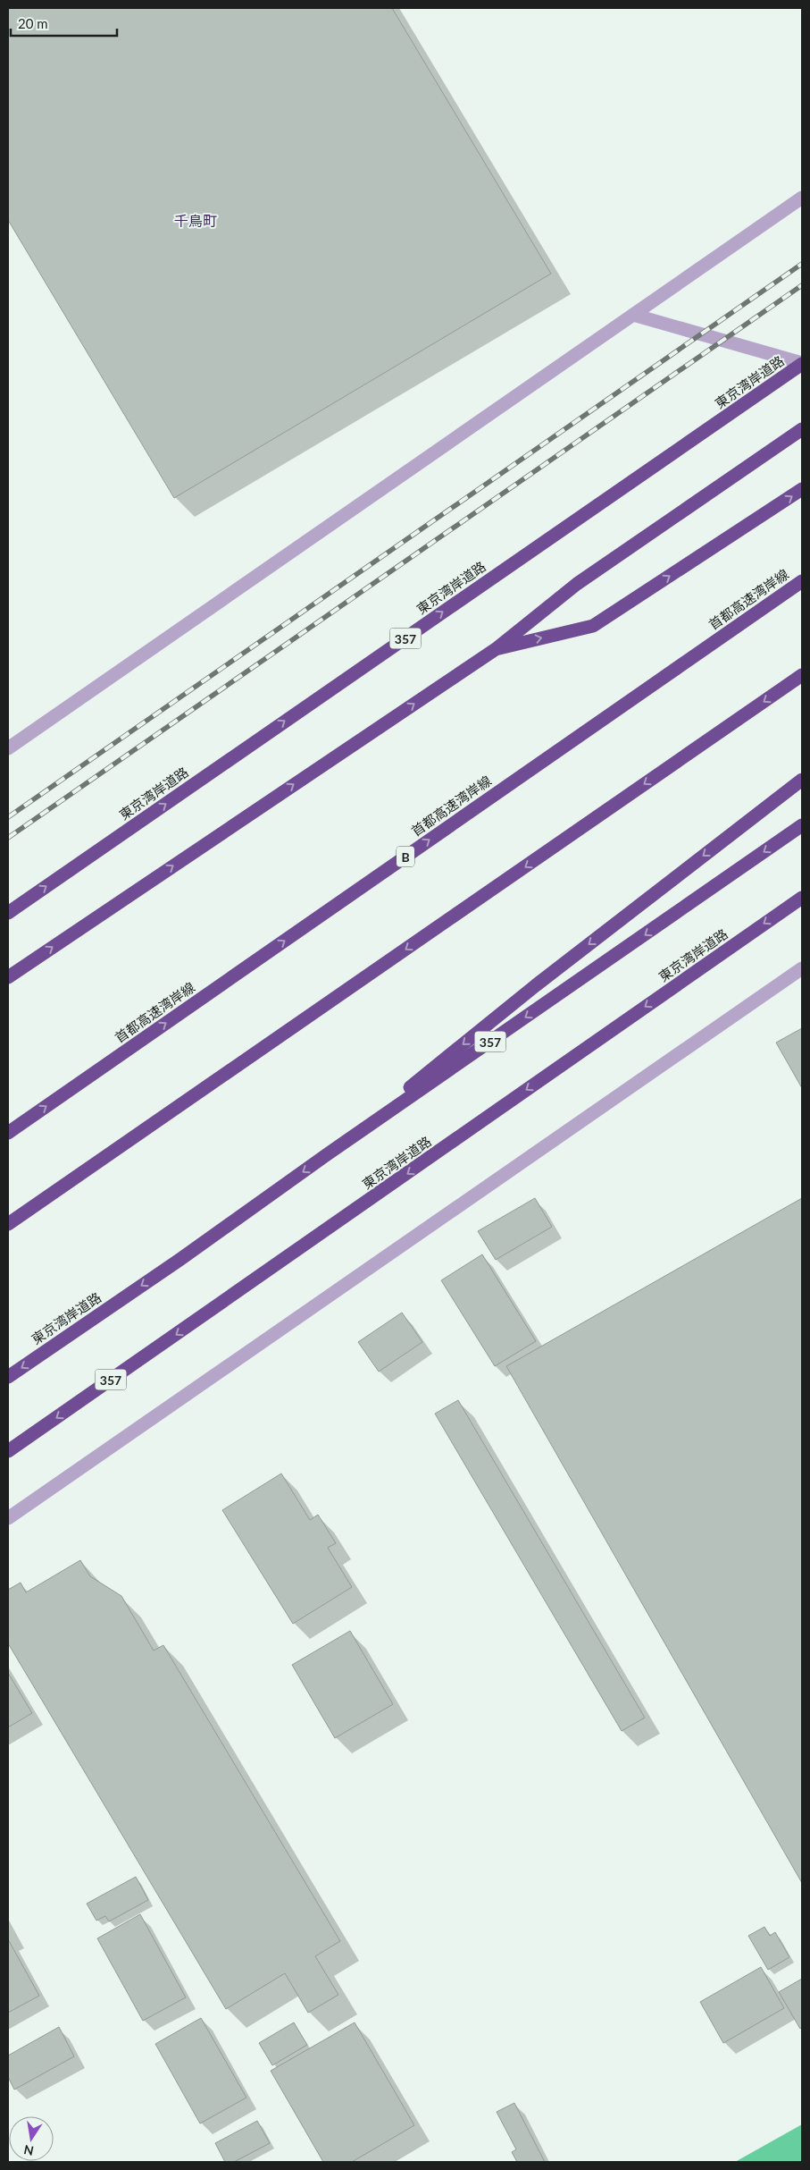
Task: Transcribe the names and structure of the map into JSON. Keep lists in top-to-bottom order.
{
  "streets": {
    "highway": [
      "東京湾岸道路",
      "首都高速湾岸線",
      "357",
      "B"
    ]
  },
  "districts": ["千鳥町"],
  "scale_bar": "20 m",
  "north": "bottom"
}
